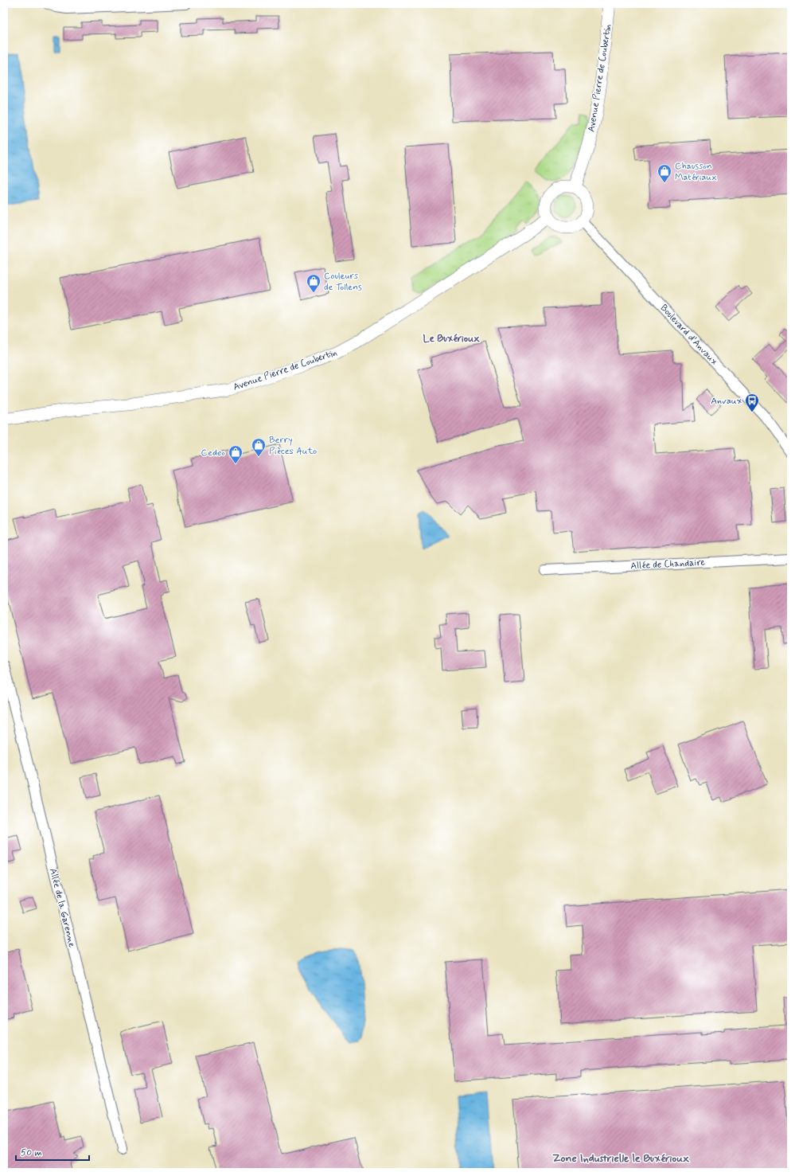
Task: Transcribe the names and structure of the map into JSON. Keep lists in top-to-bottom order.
{
  "streets": {
    "street": [
      "Avenue Pierre de Coubertin",
      "Boulevard d'Anvaux",
      "Allée de Chandaire",
      "Allée de la Garenne"
    ]
  },
  "crossings": [
    ["Avenue Pierre de Coubertin", "Boulevard d'Anvaux"]
  ],
  "districts": ["Le Buxérioux", "Zone Industrielle le Buxérioux"],
  "places": {
    "shop": [
      "Chausson Matériaux",
      "Couleurs de Tollens",
      "Berry Pièces Auto",
      "Cedeo"
    ],
    "bus stop": ["Anvaux"]
  },
  "scale_bar": "50 m"
}
